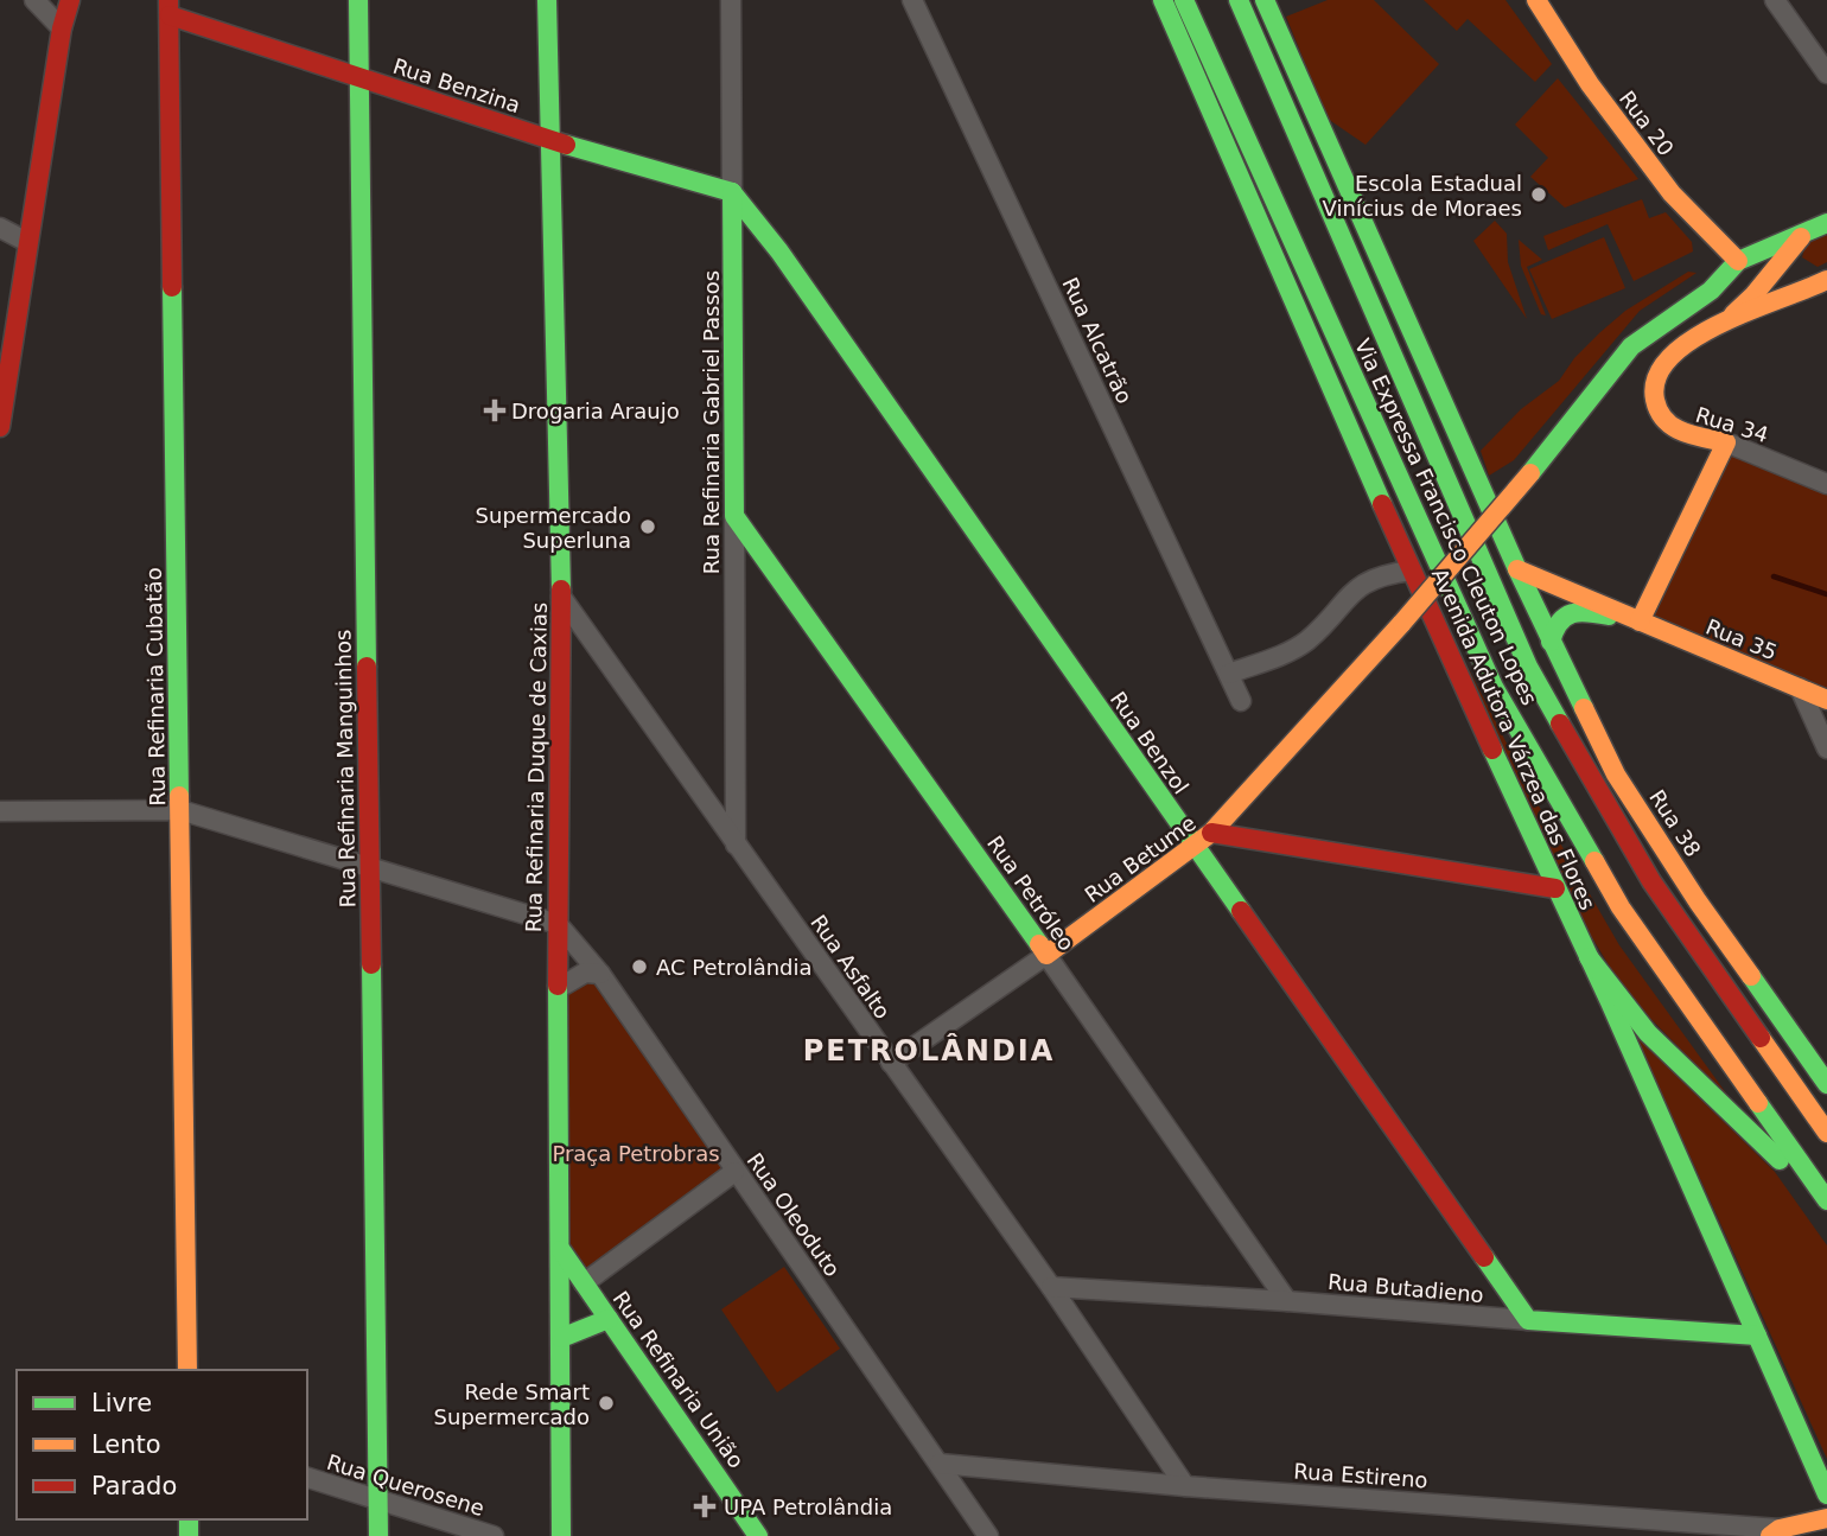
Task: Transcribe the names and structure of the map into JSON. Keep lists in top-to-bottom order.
{
  "streets": {
    "main road": [
      "Rua Benzina",
      "Rua 20",
      "Rua Refinaria Gabriel Passos",
      "Rua 34",
      "Via Expressa Francisco Cleuton Lopes",
      "Rua 35",
      "Rua Refinaria Cubatão",
      "Avenida Adutora Várzea das Flores",
      "Rua Benzol",
      "Rua Refinaria Duque de Caxias",
      "Rua Refinaria Manguinhos",
      "Rua 38",
      "Rua Betume",
      "Rua Petróleo",
      "Rua Butadieno",
      "Rua Refinaria União"
    ],
    "street": [
      "Rua Alcatrão",
      "Rua Asfalto",
      "Rua Oleoduto",
      "Rua Estireno",
      "Rua Querosene"
    ]
  },
  "crossings": [
    ["Rua Benzina", "Rua Refinaria Gabriel Passos"],
    ["Rua Benzina", "Rua Refinaria Cubatão"],
    ["Rua Benzina", "Rua Benzol"],
    ["Rua Benzina", "Rua Refinaria Duque de Caxias"],
    ["Rua Benzina", "Rua Refinaria Manguinhos"],
    ["Rua Refinaria Gabriel Passos", "Rua Benzol"],
    ["Rua Refinaria Gabriel Passos", "Rua Petróleo"],
    ["Rua Refinaria Gabriel Passos", "Rua Asfalto"],
    ["Rua 35", "Rua 38"],
    ["Avenida Adutora Várzea das Flores", "Rua Betume"],
    ["Avenida Adutora Várzea das Flores", "Rua Butadieno"],
    ["Rua Benzol", "Rua Betume"],
    ["Rua Benzol", "Rua Butadieno"],
    ["Rua Refinaria Duque de Caxias", "Rua Asfalto"],
    ["Rua Refinaria Duque de Caxias", "Rua Oleoduto"],
    ["Rua Refinaria Duque de Caxias", "Rua Refinaria União"],
    ["Rua Refinaria Manguinhos", "Rua Querosene"],
    ["Rua Betume", "Rua Petróleo"],
    ["Rua Betume", "Rua Asfalto"],
    ["Rua Petróleo", "Rua Butadieno"],
    ["Rua Asfalto", "Rua Butadieno"],
    ["Rua Asfalto", "Rua Estireno"],
    ["Rua Oleoduto", "Rua Estireno"]
  ],
  "districts": ["PETROLÂNDIA"],
  "parks": ["Praça Petrobras"],
  "places": {
    "other": [
      "Escola Estadual Vinícius de Moraes",
      "Supermercado Superluna",
      "AC Petrolândia",
      "Rede Smart Supermercado"
    ],
    "health": ["Drogaria Araujo", "UPA Petrolândia"]
  },
  "legend": ["Livre", "Lento", "Parado"]
}
